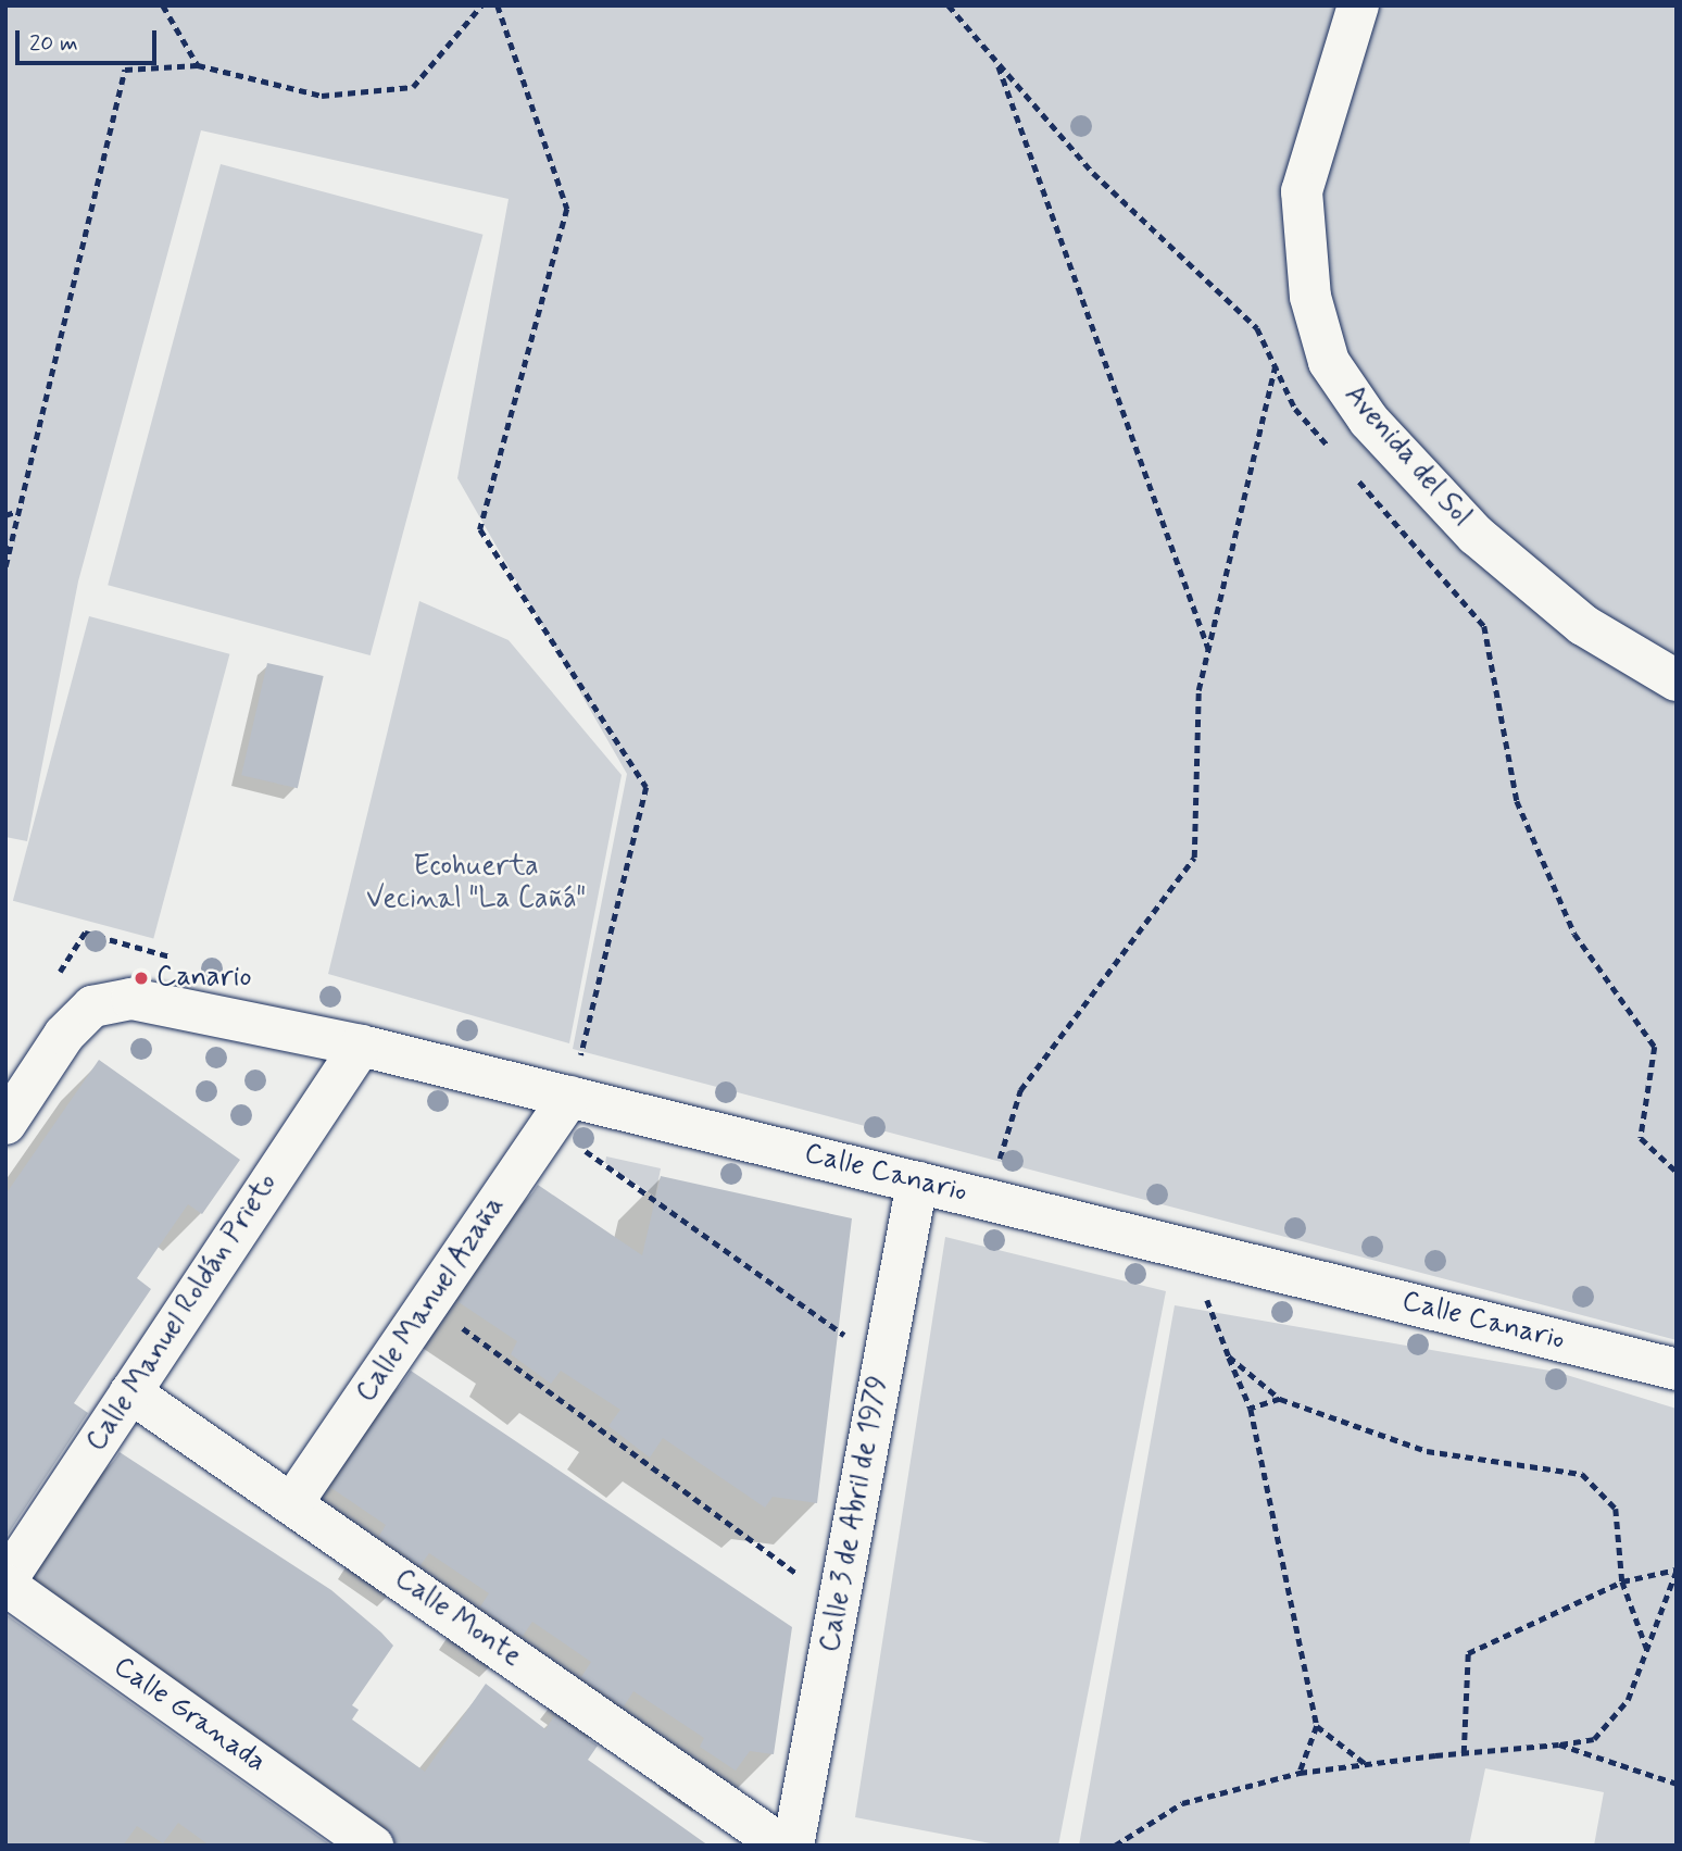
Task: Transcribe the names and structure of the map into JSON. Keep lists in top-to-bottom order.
{
  "streets": {
    "street": [
      "Avenida del Sol",
      "Calle Canario",
      "Calle Manuel Azaña",
      "Calle Manuel Roldán Prieto",
      "Calle 3 de Abril de 1979",
      "Calle Monte",
      "Calle Granada"
    ]
  },
  "crossings": [
    ["Calle Canario", "Calle Manuel Azaña"],
    ["Calle Canario", "Calle Manuel Roldán Prieto"],
    ["Calle Canario", "Calle 3 de Abril de 1979"],
    ["Calle Manuel Azaña", "Calle Monte"],
    ["Calle Manuel Roldán Prieto", "Calle Monte"],
    ["Calle Manuel Roldán Prieto", "Calle Granada"]
  ],
  "parks": ["Ecohuerta Vecinal \"La Cañá\""],
  "places": ["Canario"],
  "scale_bar": "20 m"
}
